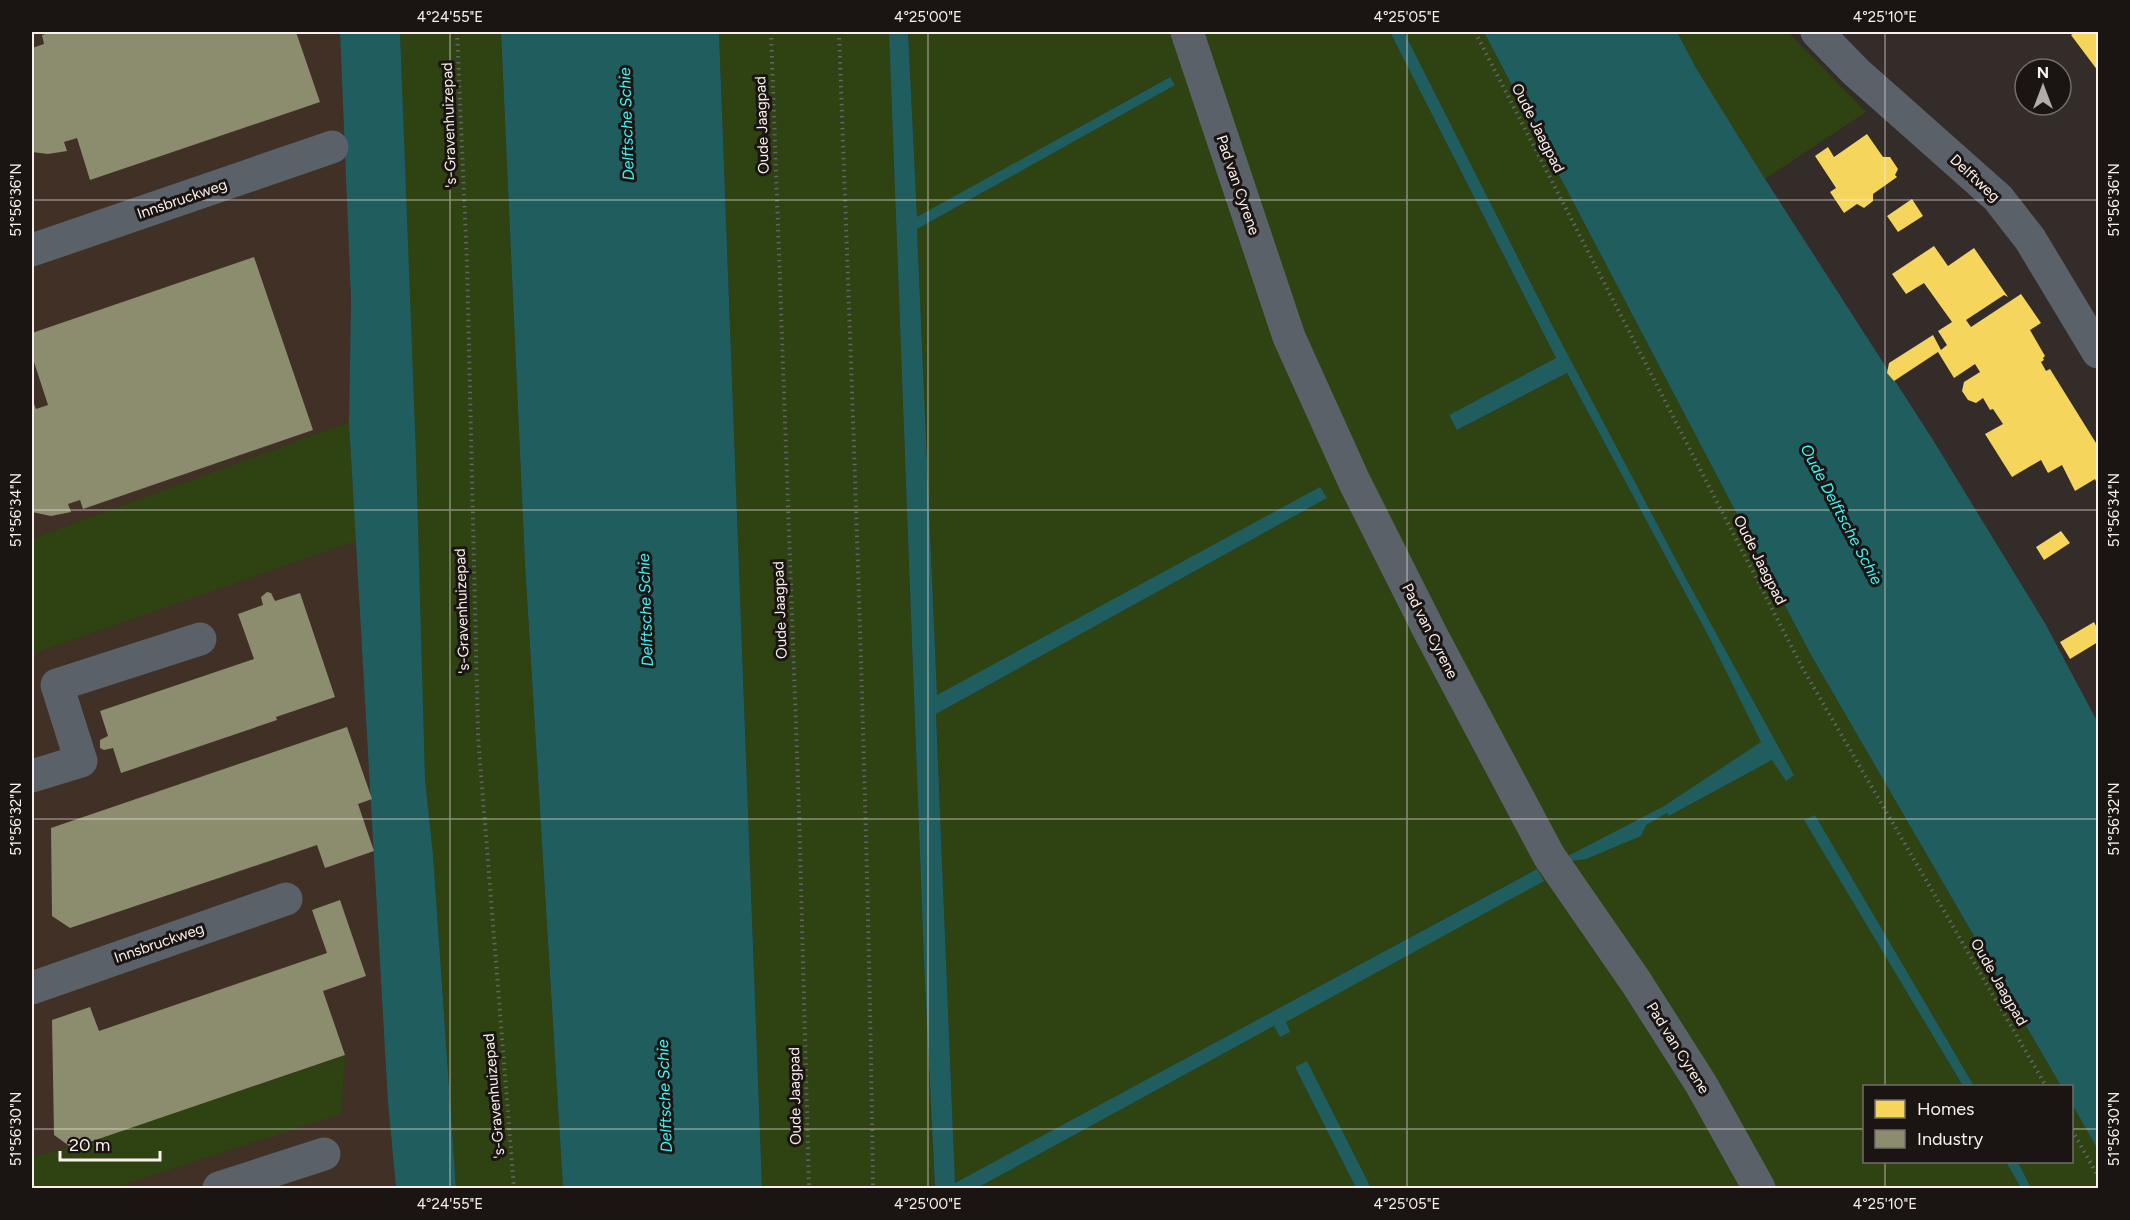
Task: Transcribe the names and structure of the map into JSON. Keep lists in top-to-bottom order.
{
  "streets": {
    "street": ["Delftweg", "Pad van Cyrene", "Innsbruckweg"],
    "path": ["'s-Gravenhuizepad", "Oude Jaagpad"]
  },
  "water": ["Delftsche Schie", "Oude Delftsche Schie"],
  "legend": ["Homes", "Industry"],
  "scale_bar": "20 m",
  "north": "top",
  "coordinates": [
    "4°24'55\"E",
    "4°25'00\"E",
    "4°25'05\"E",
    "4°25'10\"E",
    "51°56'36\"N",
    "51°56'34\"N",
    "51°56'32\"N",
    "51°56'30\"N"
  ]
}
